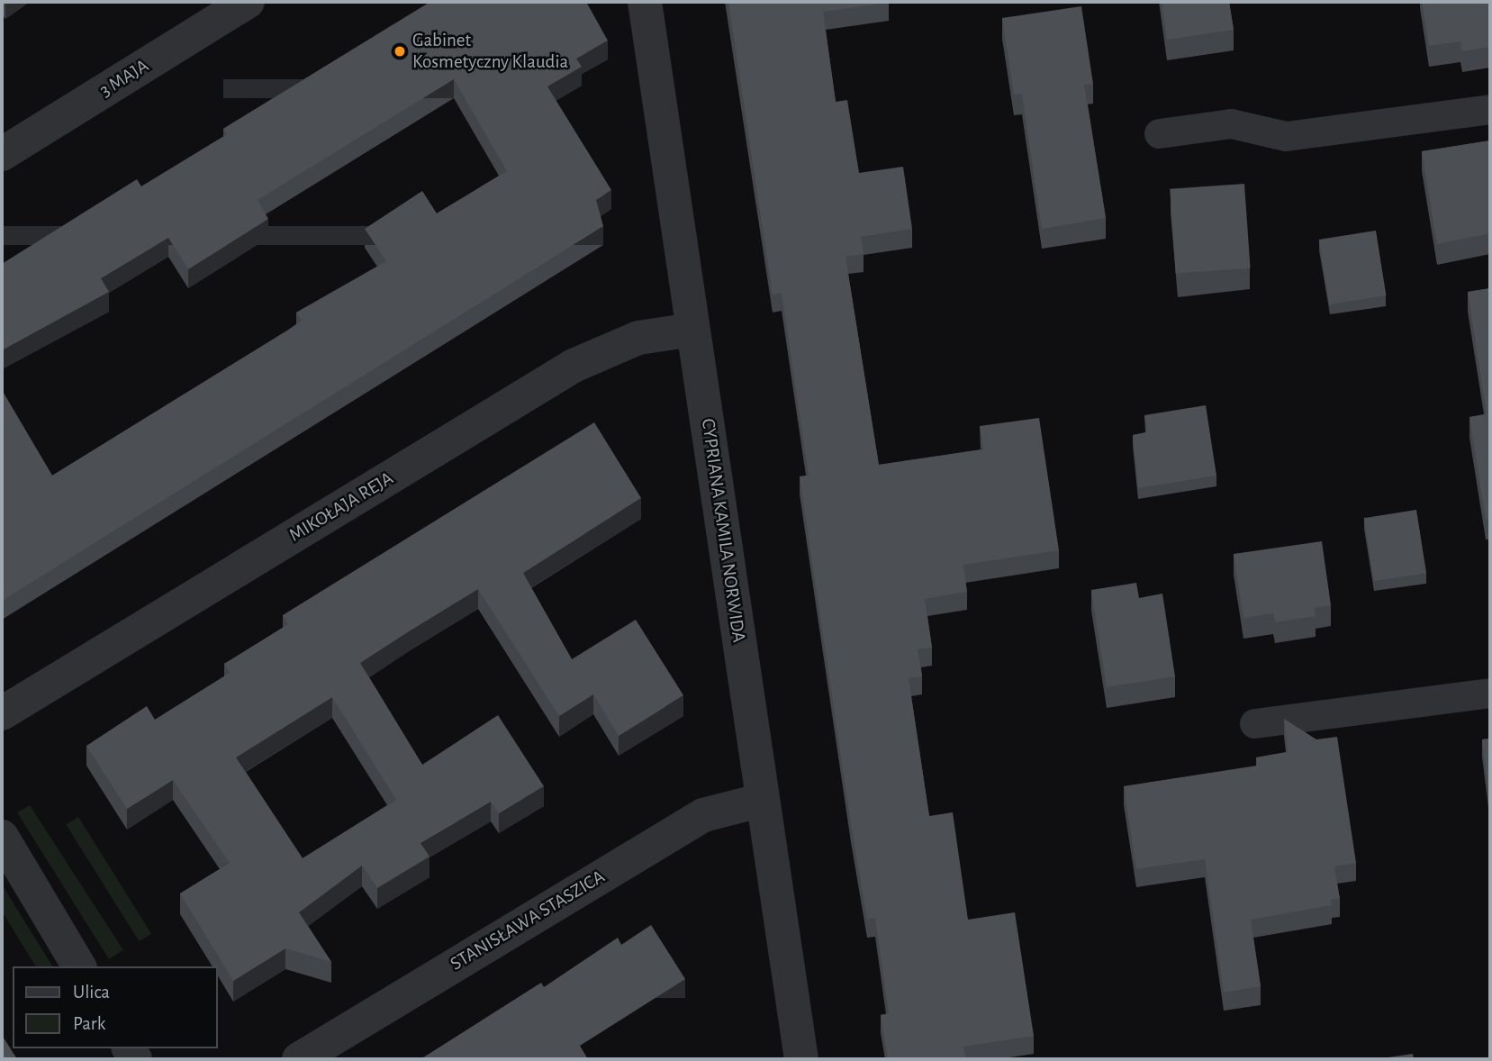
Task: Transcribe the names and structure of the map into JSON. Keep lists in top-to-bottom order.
{
  "streets": {
    "street": [
      "3 MAJA",
      "MIKOŁAJA REJA",
      "CYPRIANA KAMILA NORWIDA",
      "STANISŁAWA STASZICA"
    ]
  },
  "crossings": [
    ["MIKOŁAJA REJA", "CYPRIANA KAMILA NORWIDA"],
    ["CYPRIANA KAMILA NORWIDA", "STANISŁAWA STASZICA"]
  ],
  "places": ["Gabinet Kosmetyczny Klaudia"],
  "legend": ["Ulica", "Park"]
}
